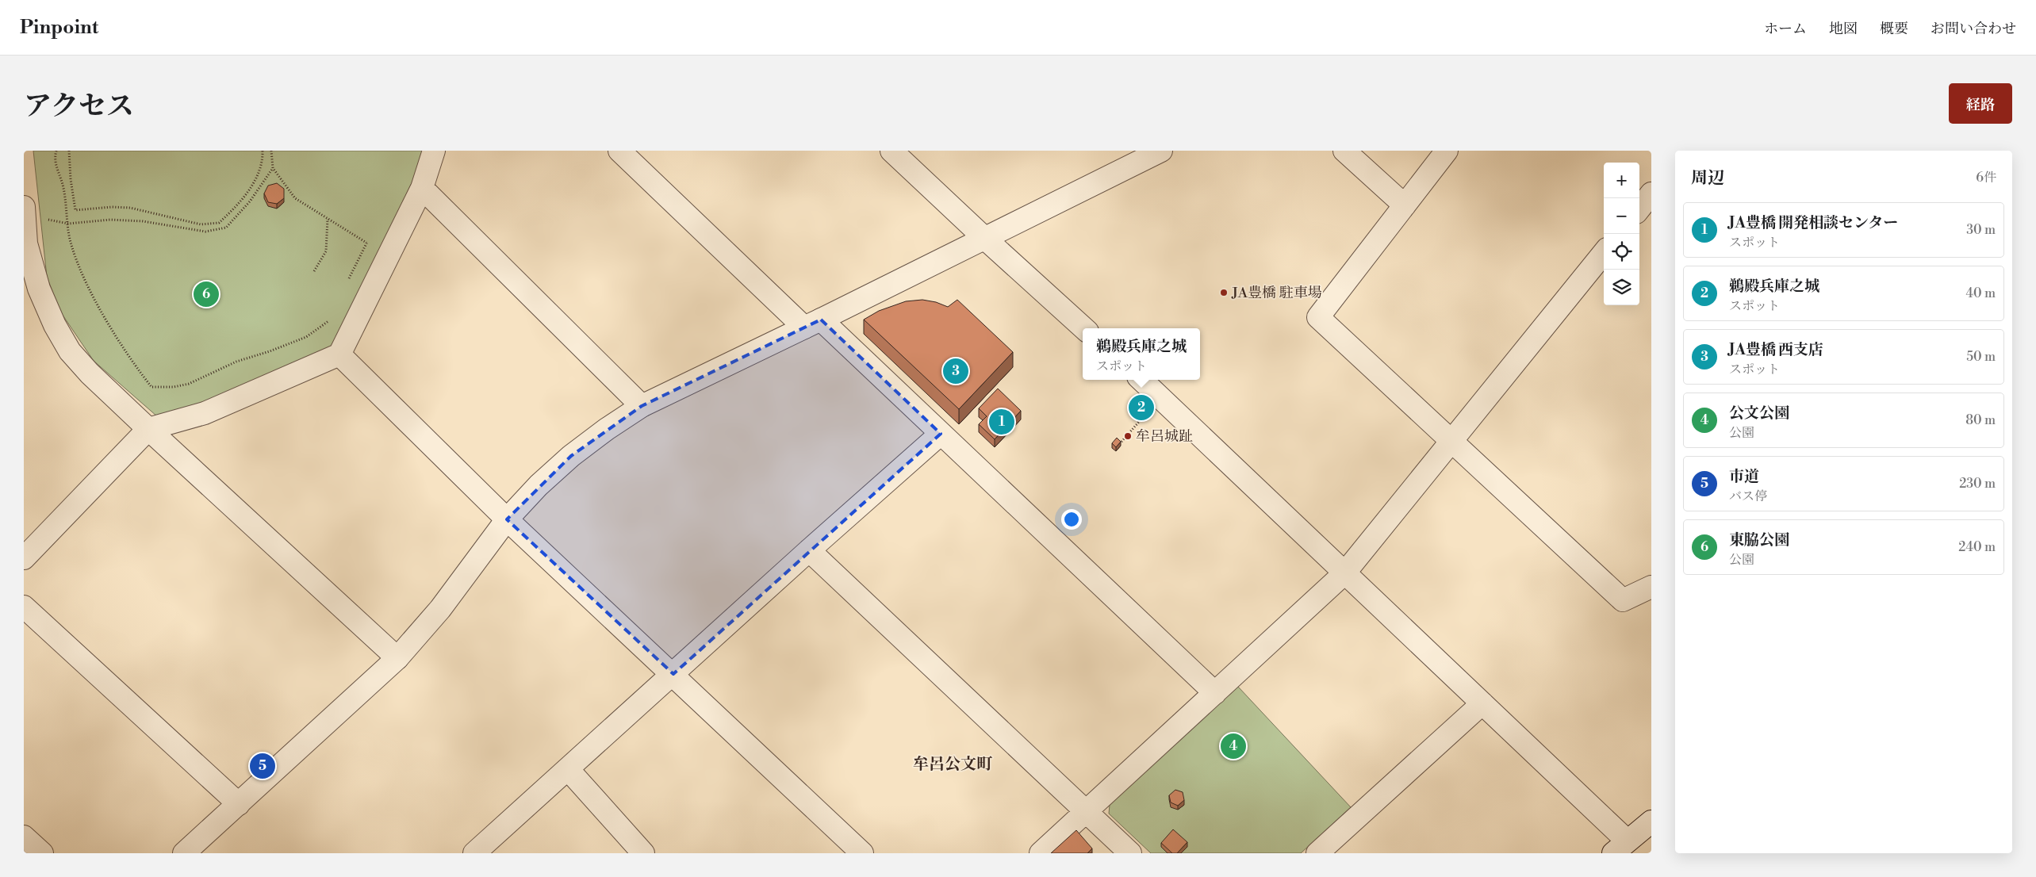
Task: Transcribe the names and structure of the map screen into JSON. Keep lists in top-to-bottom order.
{
  "districts": ["牟呂公文町"],
  "places": ["JA豊橋 駐車場", "牟呂城趾"],
  "page": {
    "header": "Pinpoint",
    "nav": [
      "ホーム",
      "地図",
      "概要",
      "お問い合わせ"
    ],
    "title": "アクセス",
    "buttons": "経路",
    "heading": ["周辺", "6件"],
    "map_buttons": ["+", "−"],
    "list": [
      {
        "mark": "1",
        "name": "JA豊橋 開発相談センター",
        "note": "スポット",
        "value": "30 m"
      },
      {
        "mark": "2",
        "name": "鵜殿兵庫之城",
        "note": "スポット",
        "value": "40 m"
      },
      {
        "mark": "3",
        "name": "JA豊橋 西支店",
        "note": "スポット",
        "value": "50 m"
      },
      {
        "mark": "4",
        "name": "公文公園",
        "note": "公園",
        "value": "80 m"
      },
      {
        "mark": "5",
        "name": "市道",
        "note": "バス停",
        "value": "230 m"
      },
      {
        "mark": "6",
        "name": "東脇公園",
        "note": "公園",
        "value": "240 m"
      }
    ],
    "pins": [
      "6",
      "3",
      "2",
      "1",
      "4",
      "5"
    ],
    "popup": ["鵜殿兵庫之城", "スポット"]
  }
}
